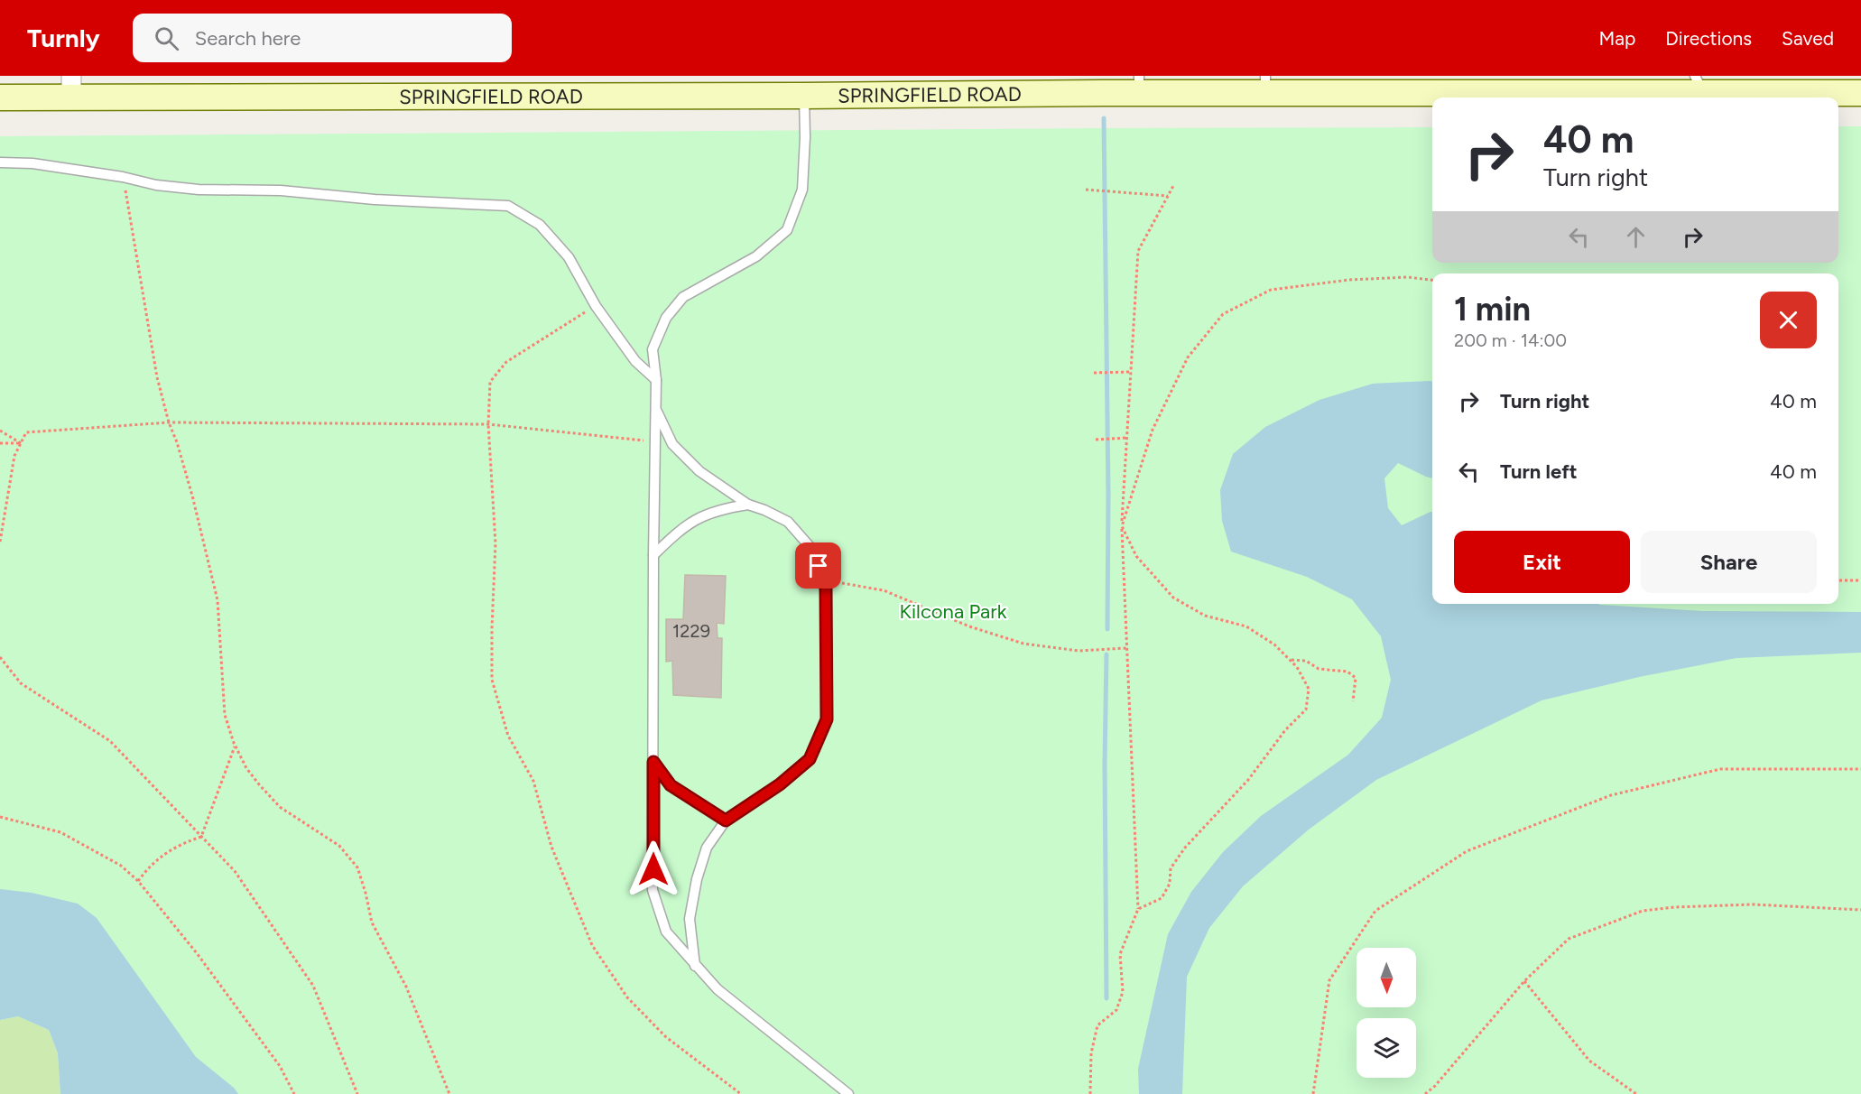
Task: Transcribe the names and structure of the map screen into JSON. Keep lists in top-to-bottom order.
{
  "streets": {
    "street": ["SPRINGFIELD ROAD"]
  },
  "parks": ["Kilcona Park"],
  "house_numbers": ["1229"],
  "north": "bottom",
  "page": {
    "header": "Turnly",
    "search": "Search here",
    "nav": ["Map", "Directions", "Saved"],
    "turn": ["40 m", "Turn right"],
    "heading": ["1 min", "200 m · 14:00"],
    "list": [
      {
        "name": "Turn right",
        "value": "40 m"
      },
      {
        "name": "Turn left",
        "value": "40 m"
      }
    ],
    "buttons": ["Exit", "Share"]
  }
}
